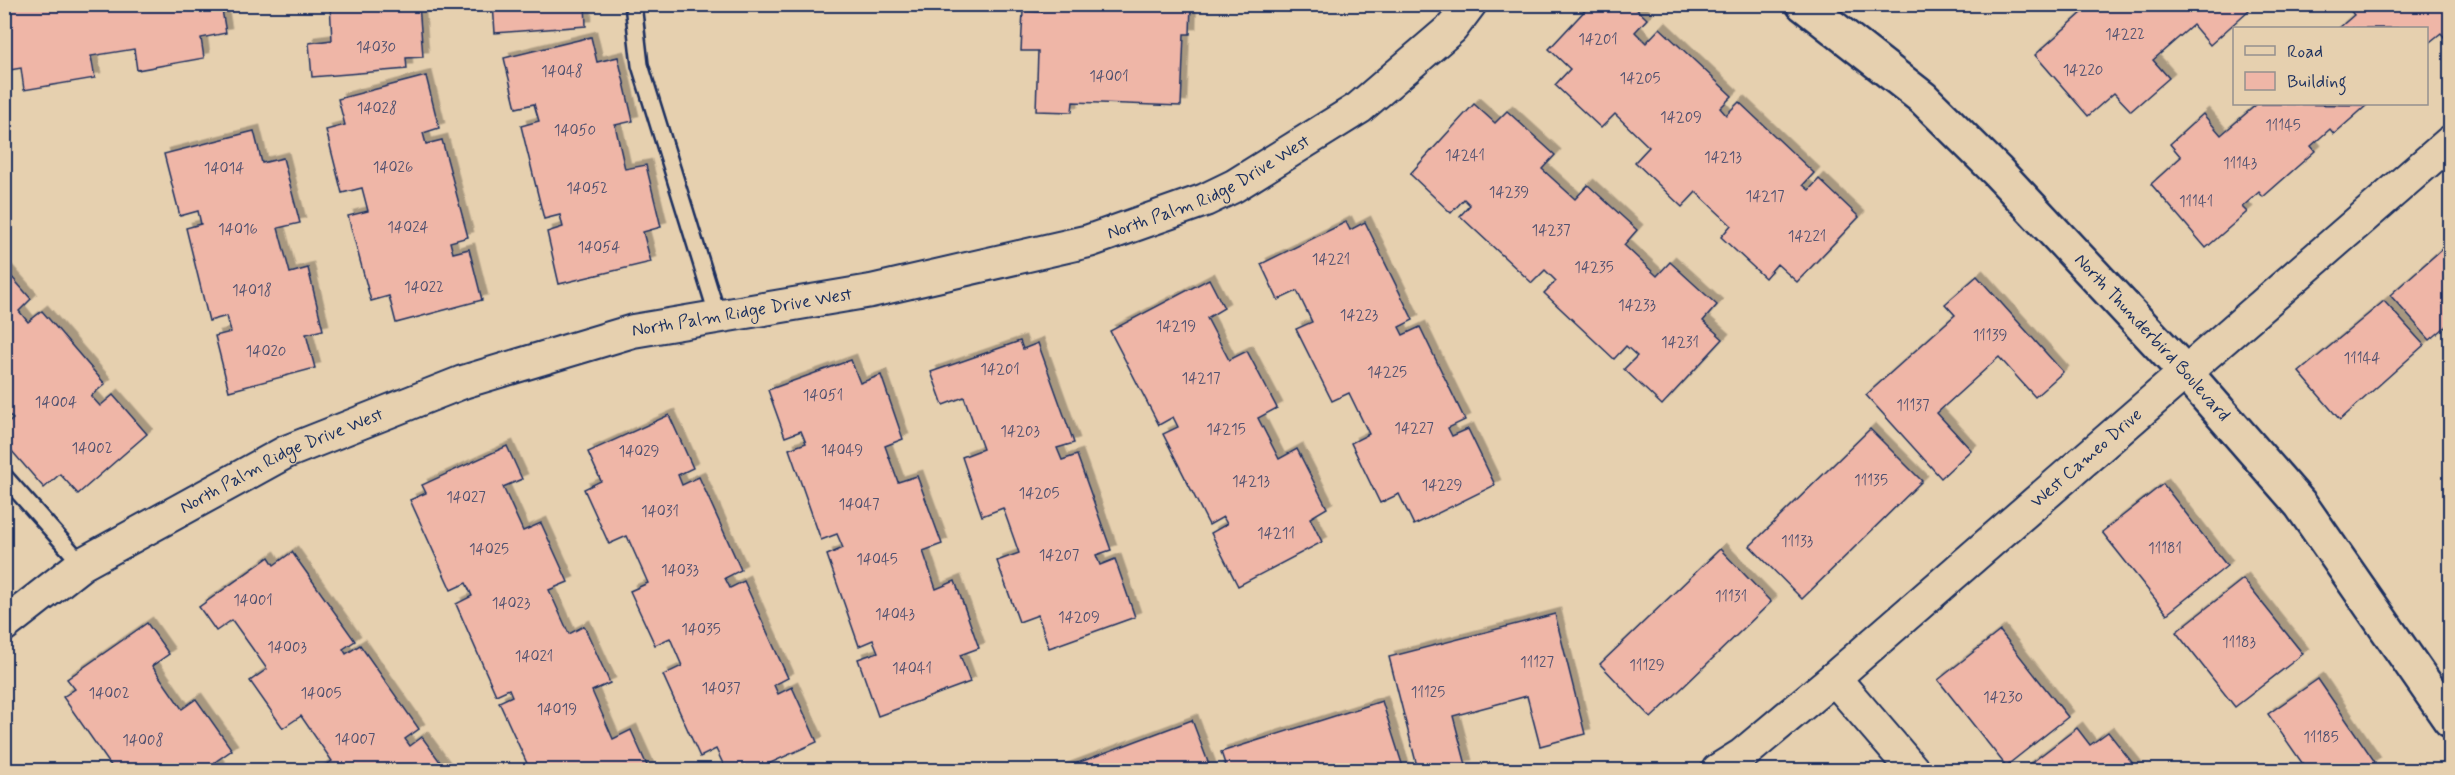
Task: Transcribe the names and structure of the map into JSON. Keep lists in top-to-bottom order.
{
  "streets": {
    "street": ["North Palm Ridge Drive West", "North Thunderbird Boulevard", "West Cameo Drive"]
  },
  "crossings": [
    ["North Thunderbird Boulevard", "West Cameo Drive"]
  ],
  "house_numbers": [
    "14222",
    "14201",
    "14030",
    "14220",
    "14048",
    "14001",
    "14205",
    "14028",
    "14209",
    "11145",
    "14050",
    "14241",
    "14213",
    "11143",
    "14026",
    "14014",
    "14052",
    "14239",
    "14217",
    "11141",
    "14024",
    "14016",
    "14237",
    "14221",
    "14054",
    "14221",
    "14235",
    "14022",
    "14018",
    "14233",
    "14223",
    "14219",
    "11139",
    "14231",
    "14020",
    "11144",
    "14201",
    "14225",
    "14217",
    "14051",
    "14004",
    "11137",
    "14227",
    "14215",
    "14203",
    "14002",
    "14049",
    "14029",
    "11135",
    "14213",
    "14229",
    "14205",
    "14027",
    "14047",
    "14031",
    "14211",
    "11133",
    "11181",
    "14025",
    "14207",
    "14045",
    "14033",
    "11131",
    "14001",
    "14023",
    "14043",
    "14209",
    "14035",
    "11183",
    "14003",
    "14021",
    "11127",
    "11129",
    "14041",
    "14037",
    "11125",
    "14002",
    "14005",
    "14230",
    "14019",
    "11185",
    "14007",
    "14008"
  ],
  "legend": ["Road", "Building"]
}
